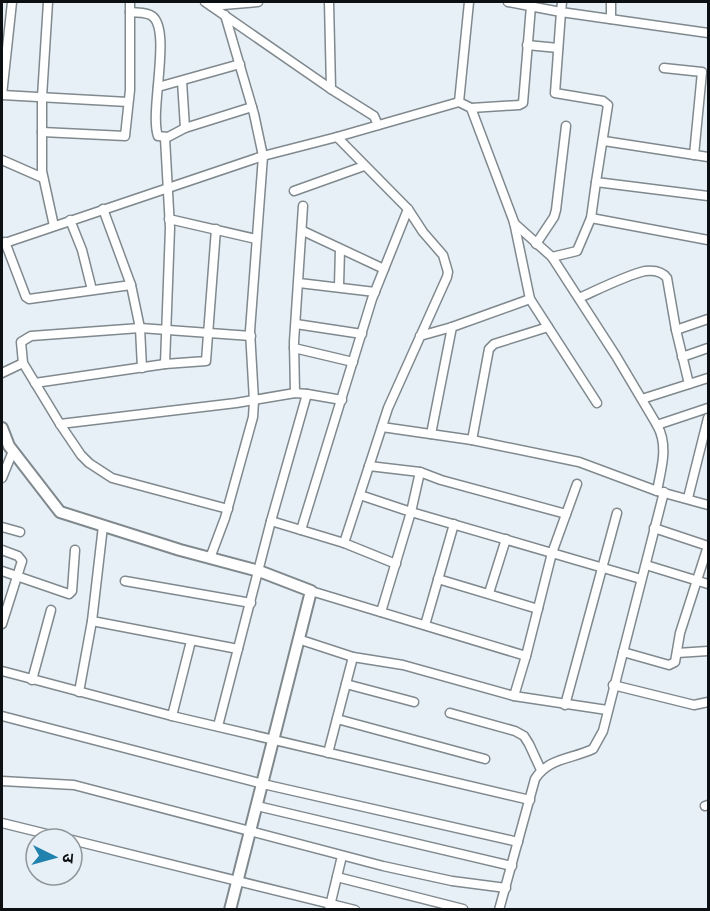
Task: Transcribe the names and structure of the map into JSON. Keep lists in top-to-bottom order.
{
  "north": "right"
}
